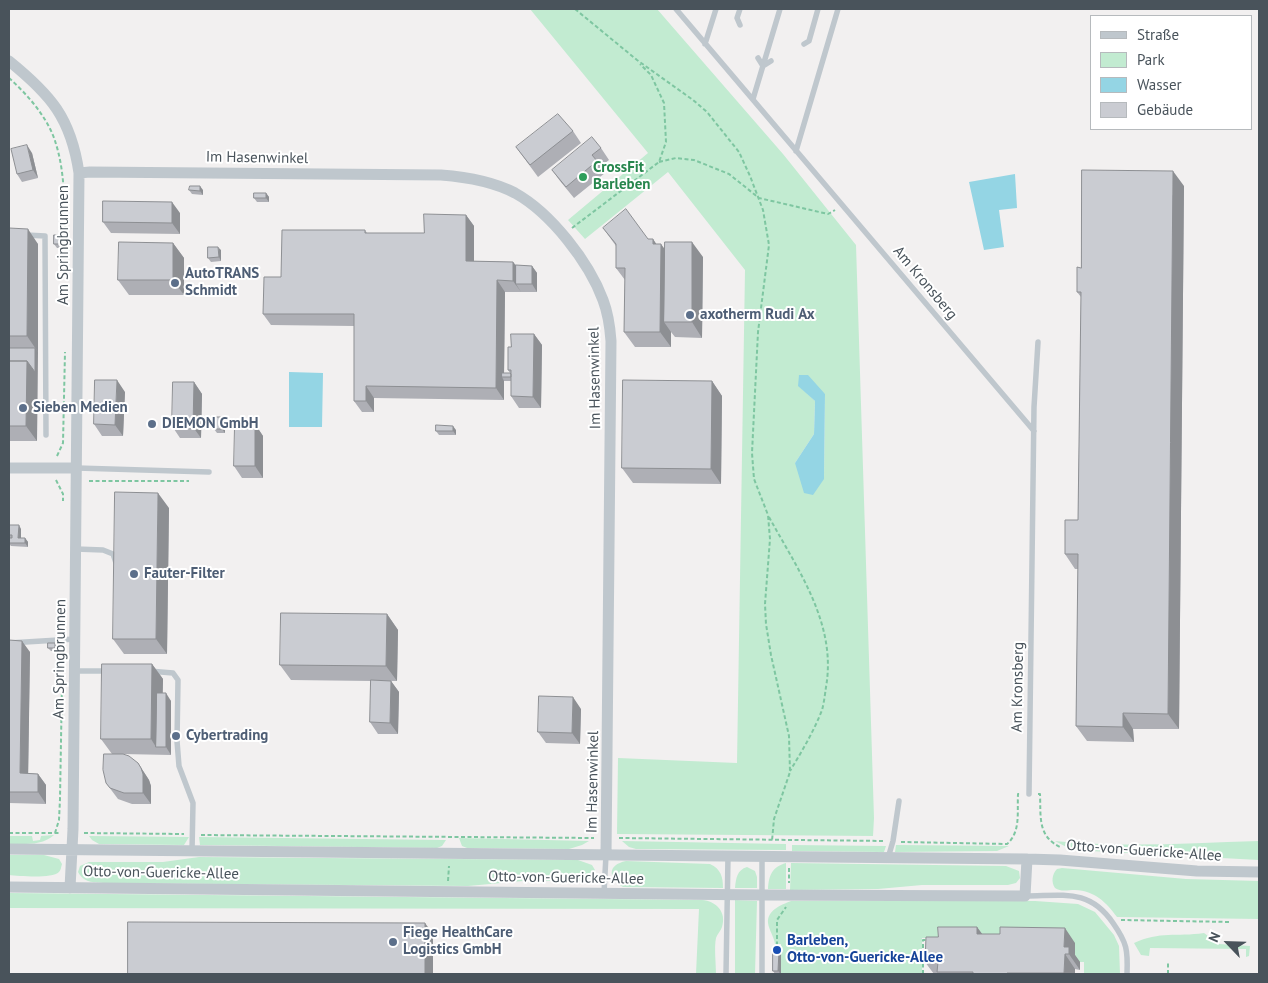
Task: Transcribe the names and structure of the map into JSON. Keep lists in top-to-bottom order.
{
  "streets": {
    "street": ["Im Hasenwinkel", "Am Springbrunnen", "Otto-von-Guericke-Allee"],
    "lane": ["Am Kronsberg"]
  },
  "crossings": [
    ["Im Hasenwinkel", "Am Springbrunnen"],
    ["Im Hasenwinkel", "Otto-von-Guericke-Allee"],
    ["Am Springbrunnen", "Otto-von-Guericke-Allee"]
  ],
  "places": [
    "CrossFit Barleben",
    "AutoTRANS Schmidt",
    "axotherm Rudi Ax",
    "Sieben Medien",
    "DIEMON GmbH",
    "Fauter-Filter",
    "Cybertrading",
    "Fiege HealthCare Logistics GmbH",
    "Barleben, Otto-von-Guericke-Allee"
  ],
  "legend": [
    "Straße",
    "Park",
    "Wasser",
    "Gebäude"
  ],
  "north": "top left"
}
